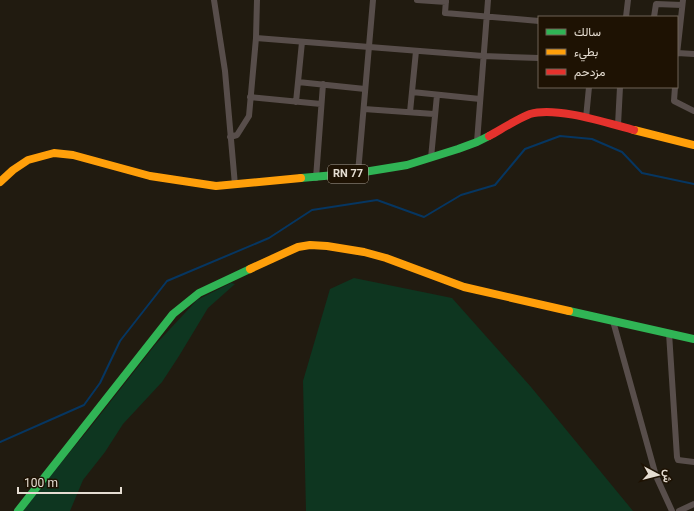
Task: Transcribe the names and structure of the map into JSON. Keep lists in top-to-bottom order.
{
  "streets": {
    "main road": ["RN 77"]
  },
  "legend": ["سالك", "بطيء", "مزدحم"],
  "scale_bar": "100 m",
  "north": "right"
}
